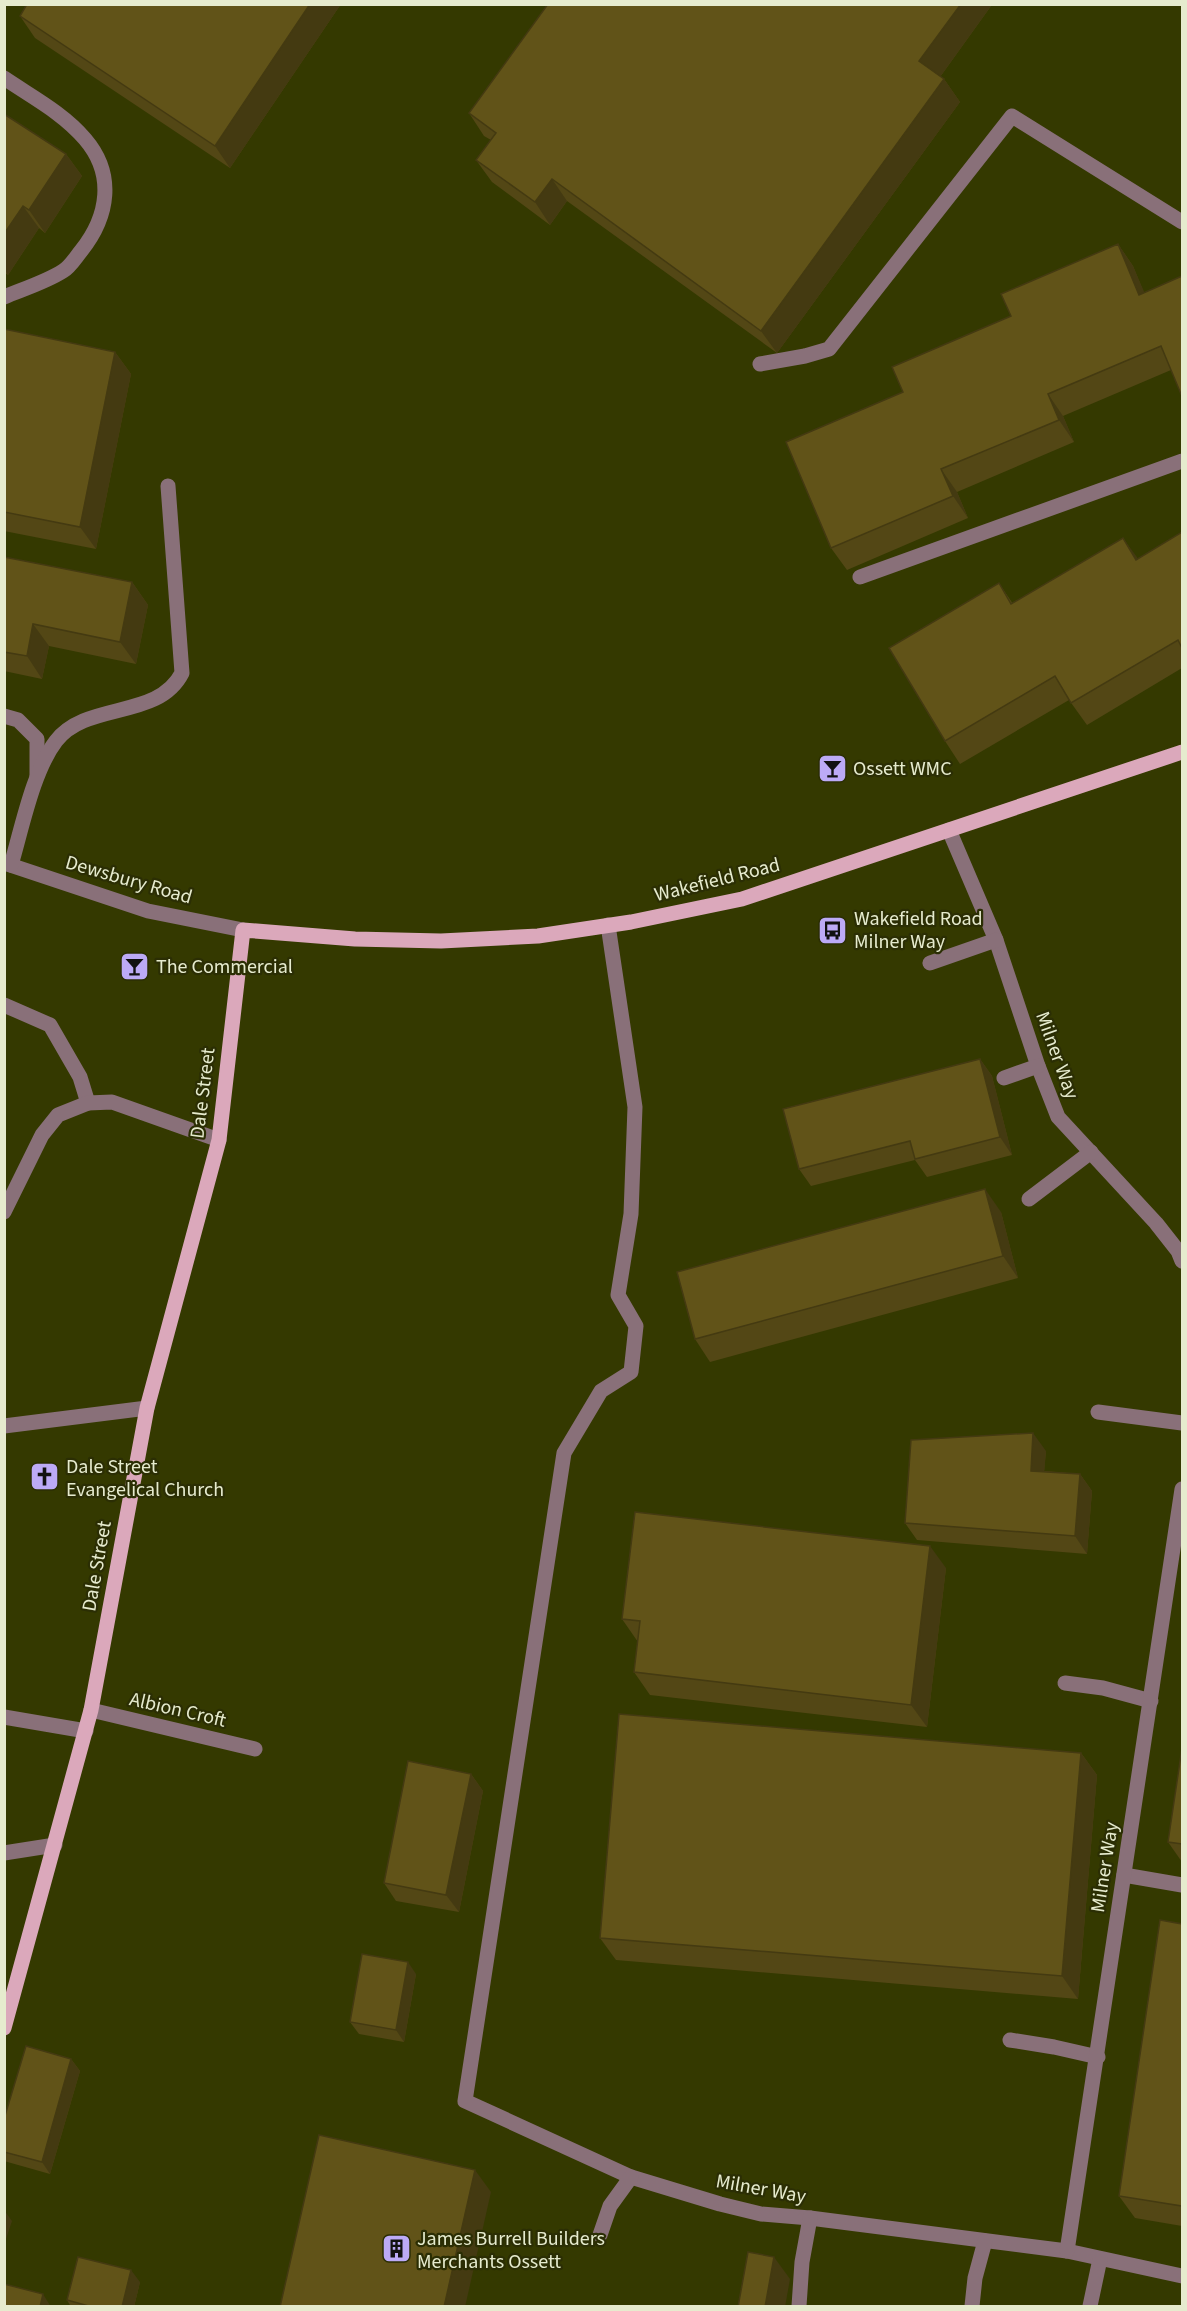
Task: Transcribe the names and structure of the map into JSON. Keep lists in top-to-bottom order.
{
  "streets": {
    "main road": ["Wakefield Road", "Dale Street"],
    "street": ["Dewsbury Road", "Milner Way", "Albion Croft"]
  },
  "crossings": [
    ["Dewsbury Road", "Wakefield Road"],
    ["Dewsbury Road", "Dale Street"],
    ["Wakefield Road", "Milner Way"],
    ["Wakefield Road", "Dale Street"],
    ["Dale Street", "Albion Croft"]
  ],
  "places": {
    "bar": ["Ossett WMC", "The Commercial"],
    "bus stop": ["Wakefield Road Milner Way"],
    "church": ["Dale Street Evangelical Church"],
    "building": ["James Burrell Builders Merchants Ossett"]
  }
}
